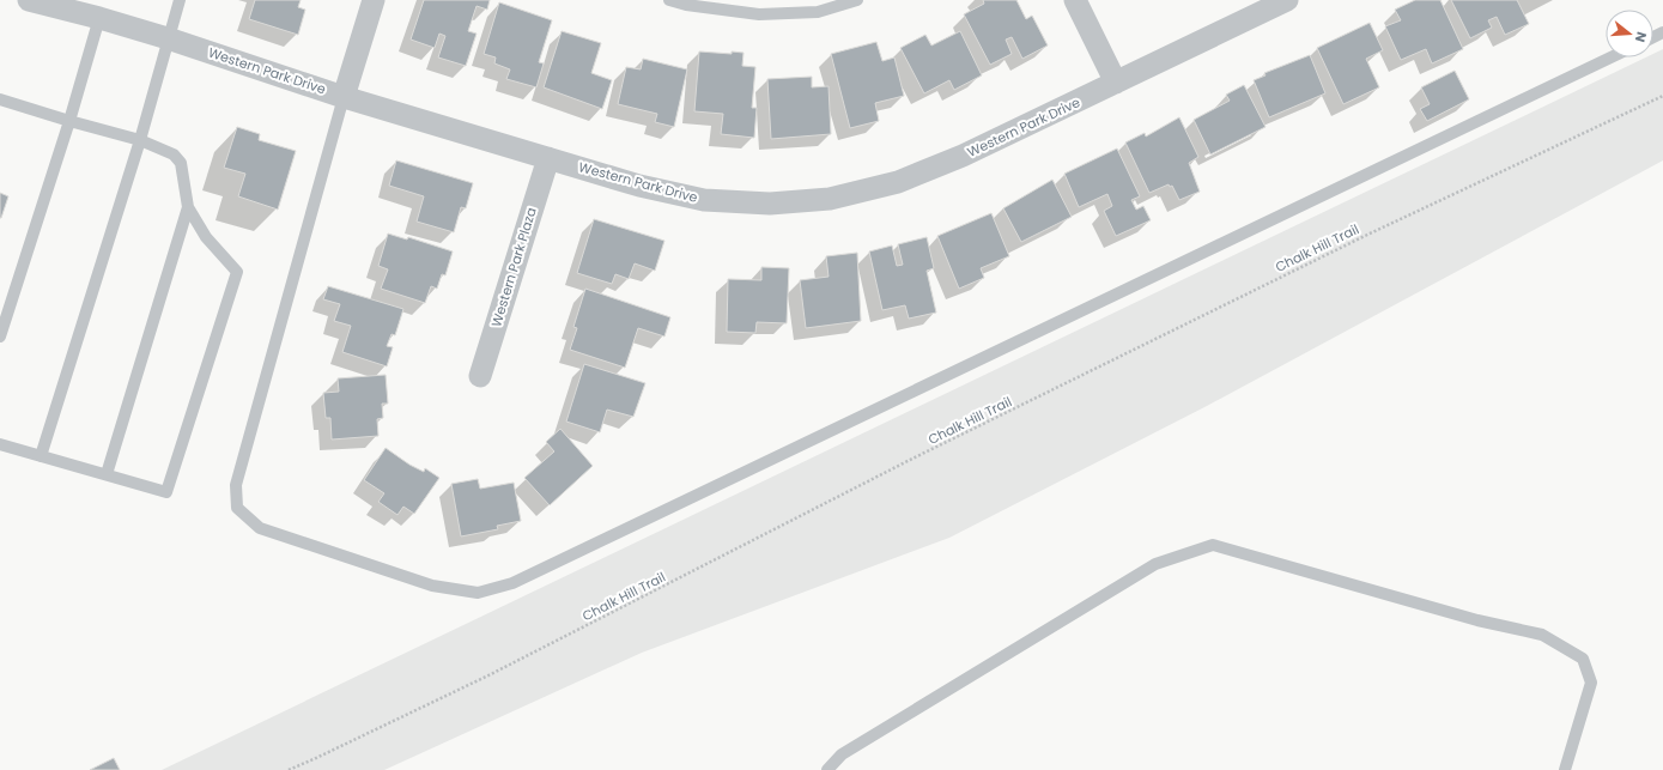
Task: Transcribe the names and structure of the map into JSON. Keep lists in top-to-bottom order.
{
  "streets": {
    "street": ["Western Park Drive", "Western Park Plaza"],
    "path": ["Chalk Hill Trail"]
  },
  "crossings": [
    ["Western Park Drive", "Western Park Plaza"]
  ],
  "north": "right"
}
